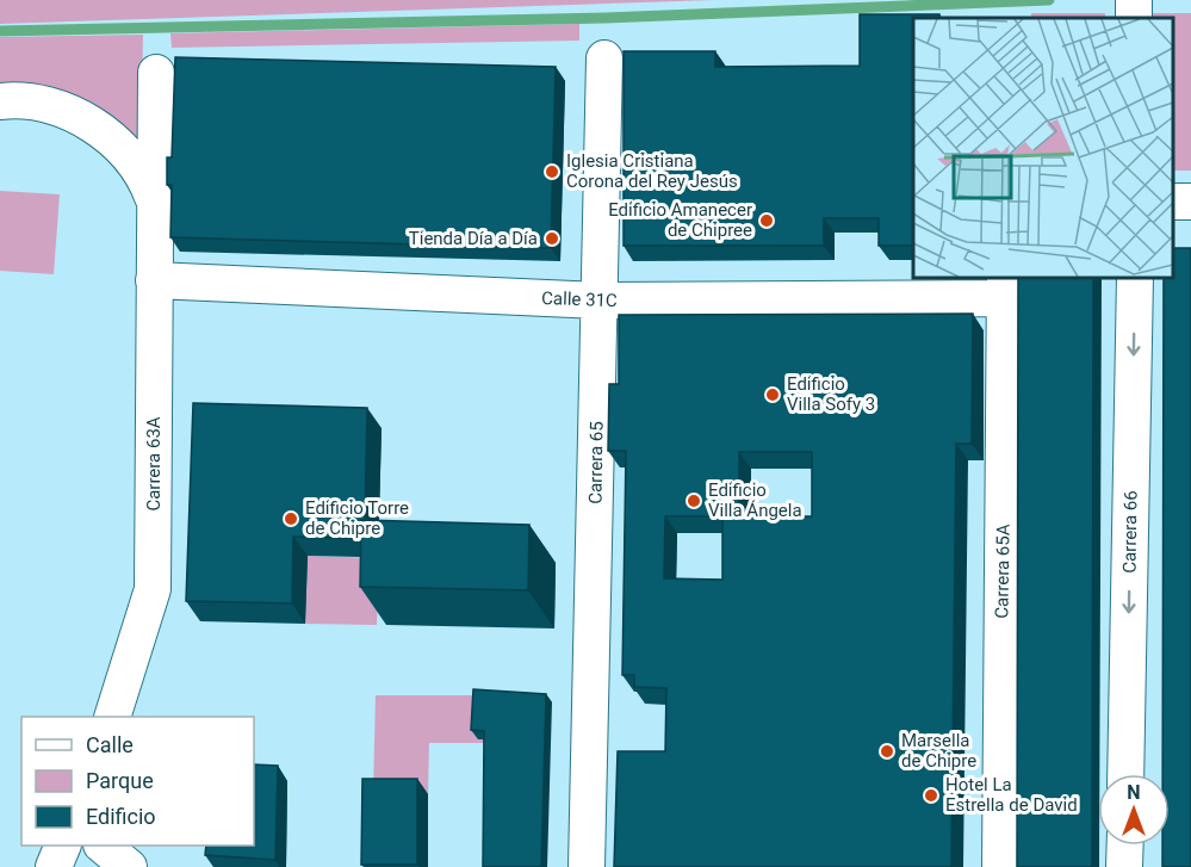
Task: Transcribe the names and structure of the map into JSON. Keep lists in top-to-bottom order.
{
  "streets": {
    "street": [
      "Calle 31C",
      "Carrera 65",
      "Carrera 63A",
      "Carrera 66",
      "Carrera 65A"
    ]
  },
  "crossings": [
    ["Calle 31C", "Carrera 65"],
    ["Calle 31C", "Carrera 63A"],
    ["Calle 31C", "Carrera 65A"]
  ],
  "one_way": ["Carrera 66"],
  "places": [
    "Iglesia Cristiana Corona del Rey Jesús",
    "Edificio Amanecer de Chipree",
    "Tienda Día a Día",
    "Edificio Villa Sofy 3",
    "Edificio Villa Ángela",
    "Edificio Torre de Chipre",
    "Marsella de Chipre",
    "Hotel La Estrella de David"
  ],
  "legend": ["Calle", "Parque", "Edificio"],
  "north": "top"
}
